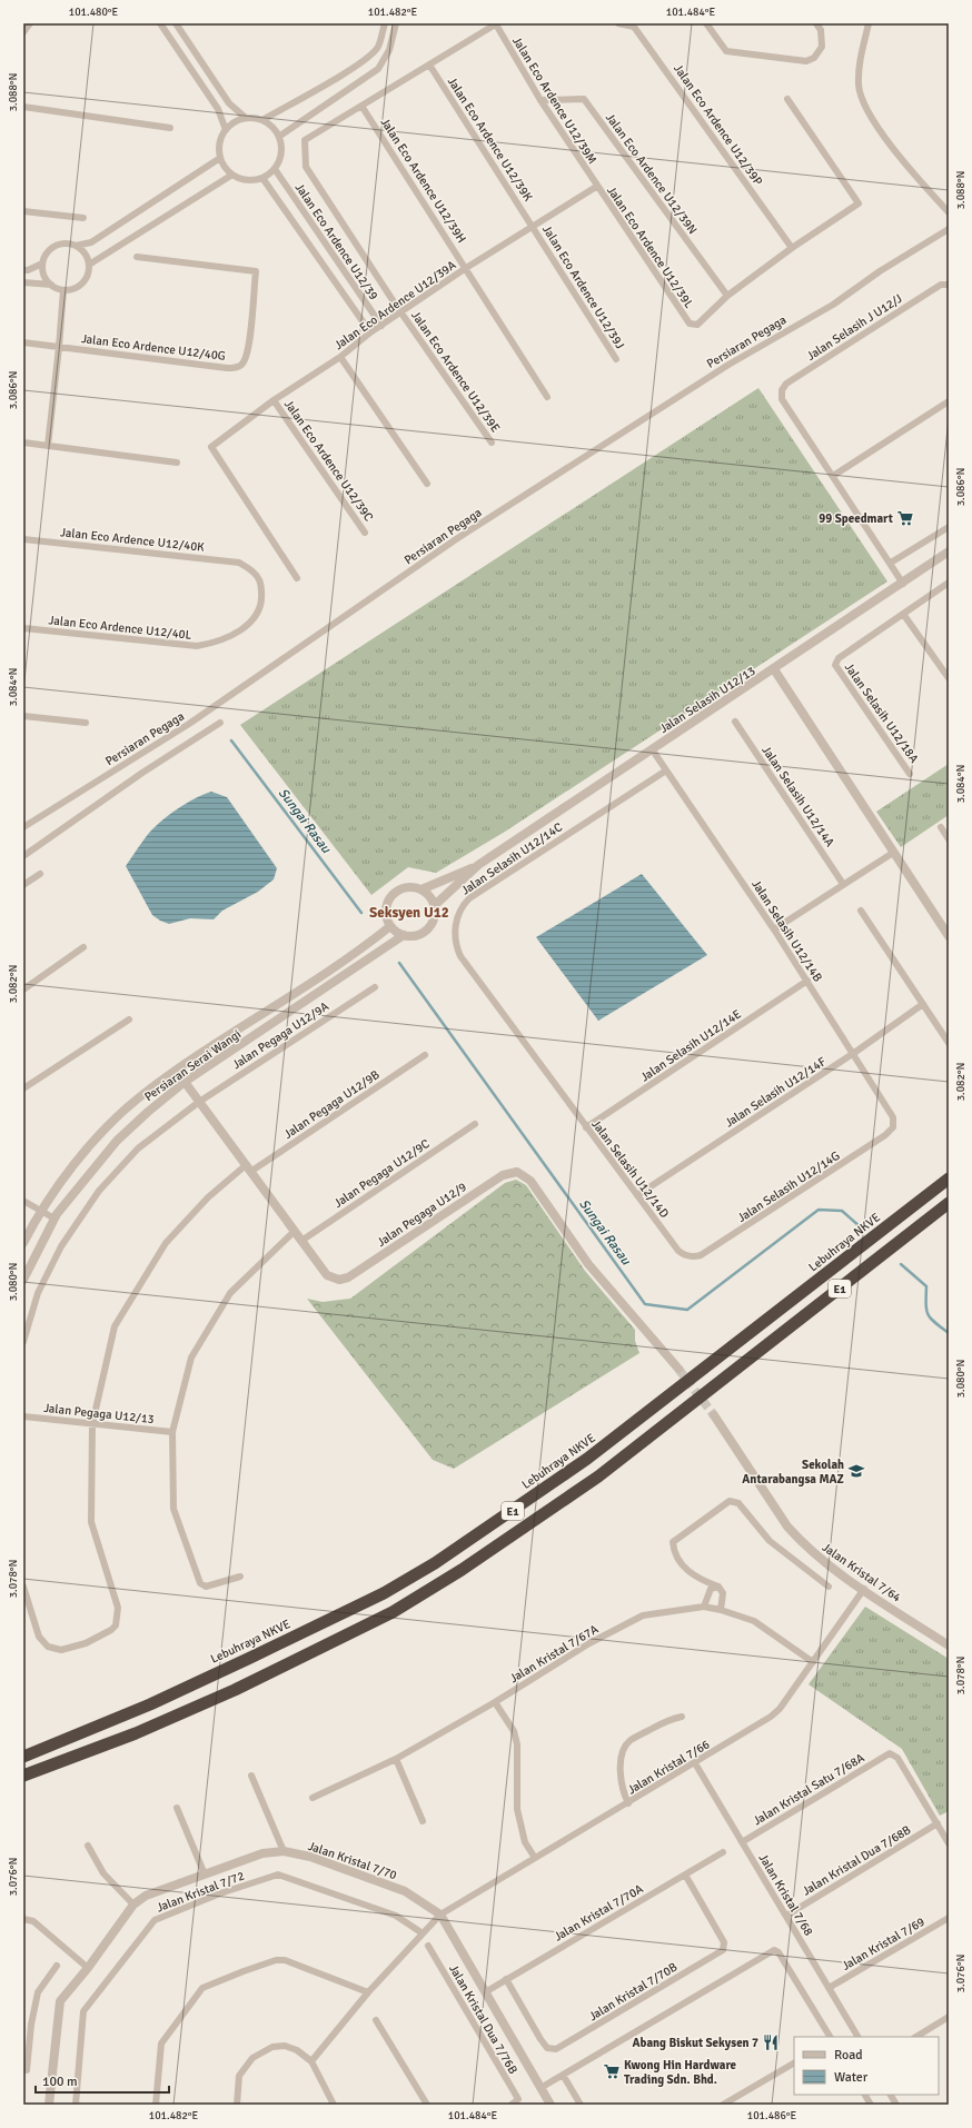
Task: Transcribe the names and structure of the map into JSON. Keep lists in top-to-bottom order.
{
  "streets": {
    "highway": ["Lebuhraya NKVE", "E1"],
    "street": [
      "Jalan Eco Ardence U12/39M",
      "Jalan Eco Ardence U12/39P",
      "Jalan Eco Ardence U12/39K",
      "Jalan Eco Ardence U12/39N",
      "Jalan Eco Ardence U12/39H",
      "Jalan Eco Ardence U12/39",
      "Jalan Eco Ardence U12/39L",
      "Jalan Eco Ardence U12/39J",
      "Jalan Eco Ardence U12/39A",
      "Jalan Selasih J U12/J",
      "Persiaran Pegaga",
      "Jalan Eco Ardence U12/40G",
      "Jalan Eco Ardence U12/39E",
      "Jalan Eco Ardence U12/39C",
      "Jalan Eco Ardence U12/40K",
      "Jalan Eco Ardence U12/40L",
      "Jalan Selasih U12/13",
      "Jalan Selasih U12/18A",
      "Jalan Selasih U12/14A",
      "Jalan Selasih U12/14C",
      "Jalan Selasih U12/14B",
      "Jalan Pegaga U12/9A",
      "Jalan Selasih U12/14E",
      "Persiaran Serai Wangi",
      "Jalan Selasih U12/14F",
      "Jalan Pegaga U12/9B",
      "Jalan Selasih U12/14D",
      "Jalan Pegaga U12/9C",
      "Jalan Selasih U12/14G",
      "Jalan Pegaga U12/9",
      "Jalan Pegaga U12/13",
      "Jalan Kristal 7/64",
      "Jalan Kristal 7/67A",
      "Jalan Kristal 7/66",
      "Jalan Kristal Satu 7/68A",
      "Jalan Kristal 7/70",
      "Jalan Kristal Dua 7/68B",
      "Jalan Kristal 7/72",
      "Jalan Kristal 7/68",
      "Jalan Kristal 7/70A",
      "Jalan Kristal 7/69",
      "Jalan Kristal 7/70B",
      "Jalan Kristal Dua 7/76B"
    ]
  },
  "crossings": [
    ["Jalan Eco Ardence U12/39M", "Jalan Eco Ardence U12/39N"],
    ["Jalan Eco Ardence U12/39M", "Jalan Eco Ardence U12/39L"],
    ["Jalan Eco Ardence U12/39M", "Jalan Eco Ardence U12/39A"],
    ["Jalan Eco Ardence U12/39K", "Jalan Eco Ardence U12/39J"],
    ["Jalan Eco Ardence U12/39K", "Jalan Eco Ardence U12/39A"],
    ["Jalan Eco Ardence U12/39N", "Jalan Eco Ardence U12/39L"],
    ["Jalan Eco Ardence U12/39H", "Jalan Eco Ardence U12/39A"],
    ["Jalan Eco Ardence U12/39H", "Jalan Eco Ardence U12/39E"],
    ["Jalan Eco Ardence U12/39", "Jalan Eco Ardence U12/39A"],
    ["Jalan Eco Ardence U12/39L", "Jalan Eco Ardence U12/39A"],
    ["Jalan Eco Ardence U12/39J", "Jalan Eco Ardence U12/39A"],
    ["Jalan Eco Ardence U12/39A", "Jalan Eco Ardence U12/39E"],
    ["Jalan Eco Ardence U12/39A", "Jalan Eco Ardence U12/39C"],
    ["Jalan Eco Ardence U12/40K", "Jalan Eco Ardence U12/40L"],
    ["Jalan Selasih U12/13", "Jalan Selasih U12/14B"],
    ["Jalan Selasih U12/13", "Persiaran Serai Wangi"],
    ["Jalan Selasih U12/14C", "Jalan Selasih U12/14B"],
    ["Jalan Selasih U12/14C", "Jalan Selasih U12/14D"],
    ["Jalan Selasih U12/14B", "Jalan Selasih U12/14E"],
    ["Jalan Selasih U12/14B", "Jalan Selasih U12/14F"],
    ["Jalan Selasih U12/14B", "Jalan Selasih U12/14G"],
    ["Jalan Pegaga U12/9A", "Jalan Pegaga U12/9"],
    ["Jalan Selasih U12/14E", "Jalan Selasih U12/14D"],
    ["Persiaran Serai Wangi", "Jalan Pegaga U12/9"],
    ["Jalan Selasih U12/14F", "Jalan Selasih U12/14D"],
    ["Jalan Pegaga U12/9B", "Jalan Pegaga U12/9"],
    ["Jalan Pegaga U12/9B", "Jalan Pegaga U12/13"],
    ["Jalan Selasih U12/14D", "Jalan Selasih U12/14G"],
    ["Jalan Pegaga U12/9C", "Jalan Pegaga U12/9"],
    ["Jalan Kristal 7/64", "Jalan Kristal 7/66"],
    ["Jalan Kristal 7/67A", "Jalan Kristal 7/66"],
    ["Jalan Kristal 7/66", "Jalan Kristal 7/70"],
    ["Jalan Kristal 7/66", "Jalan Kristal 7/72"],
    ["Jalan Kristal 7/66", "Jalan Kristal 7/68"],
    ["Jalan Kristal Satu 7/68A", "Jalan Kristal Dua 7/68B"],
    ["Jalan Kristal Satu 7/68A", "Jalan Kristal 7/68"],
    ["Jalan Kristal 7/70", "Jalan Kristal 7/70A"],
    ["Jalan Kristal Dua 7/68B", "Jalan Kristal 7/68"],
    ["Jalan Kristal 7/68", "Jalan Kristal 7/69"],
    ["Jalan Kristal 7/70A", "Jalan Kristal 7/70B"]
  ],
  "districts": ["Seksyen U12"],
  "water": ["Sungai Rasau"],
  "places": {
    "supermarket": ["99 Speedmart", "Kwong Hin Hardware Trading Sdn. Bhd."],
    "school or university": ["Sekolah Antarabangsa MAZ"],
    "restaurant": ["Abang Biskut Sekysen 7"]
  },
  "legend": ["Road", "Water"],
  "scale_bar": "100 m",
  "coordinates": [
    "101.480°E",
    "101.482°E",
    "101.484°E",
    "3.088°N",
    "3.086°N",
    "3.084°N",
    "3.082°N",
    "3.080°N",
    "3.078°N",
    "3.076°N",
    "101.486°E"
  ]
}
